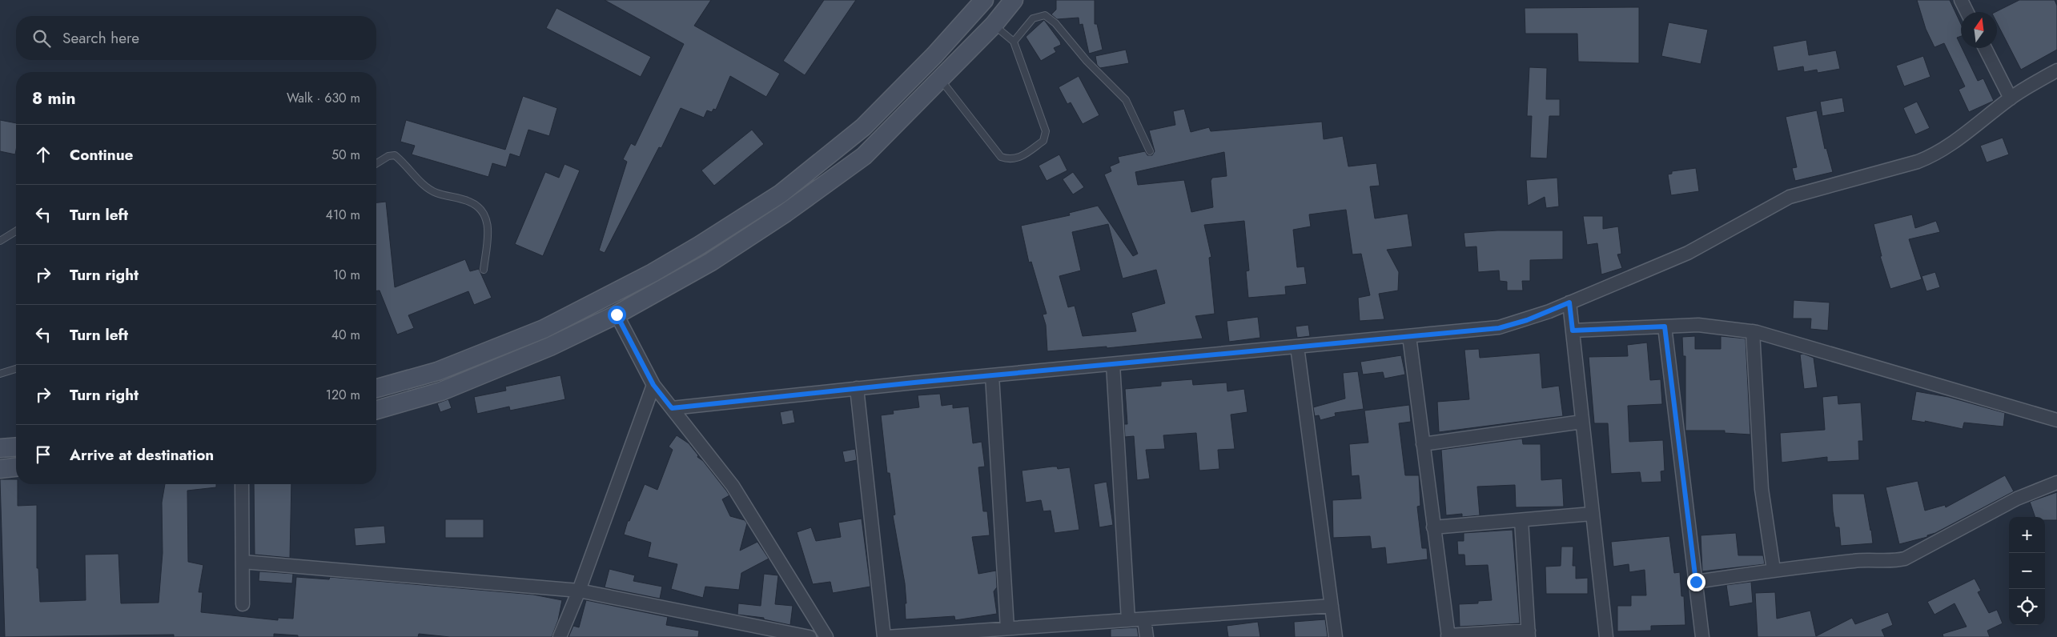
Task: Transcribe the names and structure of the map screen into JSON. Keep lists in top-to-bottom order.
{
  "north": "top",
  "page": {
    "search": "Search here",
    "heading": ["8 min", "Walk · 630 m"],
    "list": [
      ["Continue", "50 m"],
      ["Turn left", "410 m"],
      ["Turn right", "10 m"],
      ["Turn left", "40 m"],
      ["Turn right", "120 m"],
      "Arrive at destination"
    ],
    "map_buttons": ["+", "−"]
  }
}
